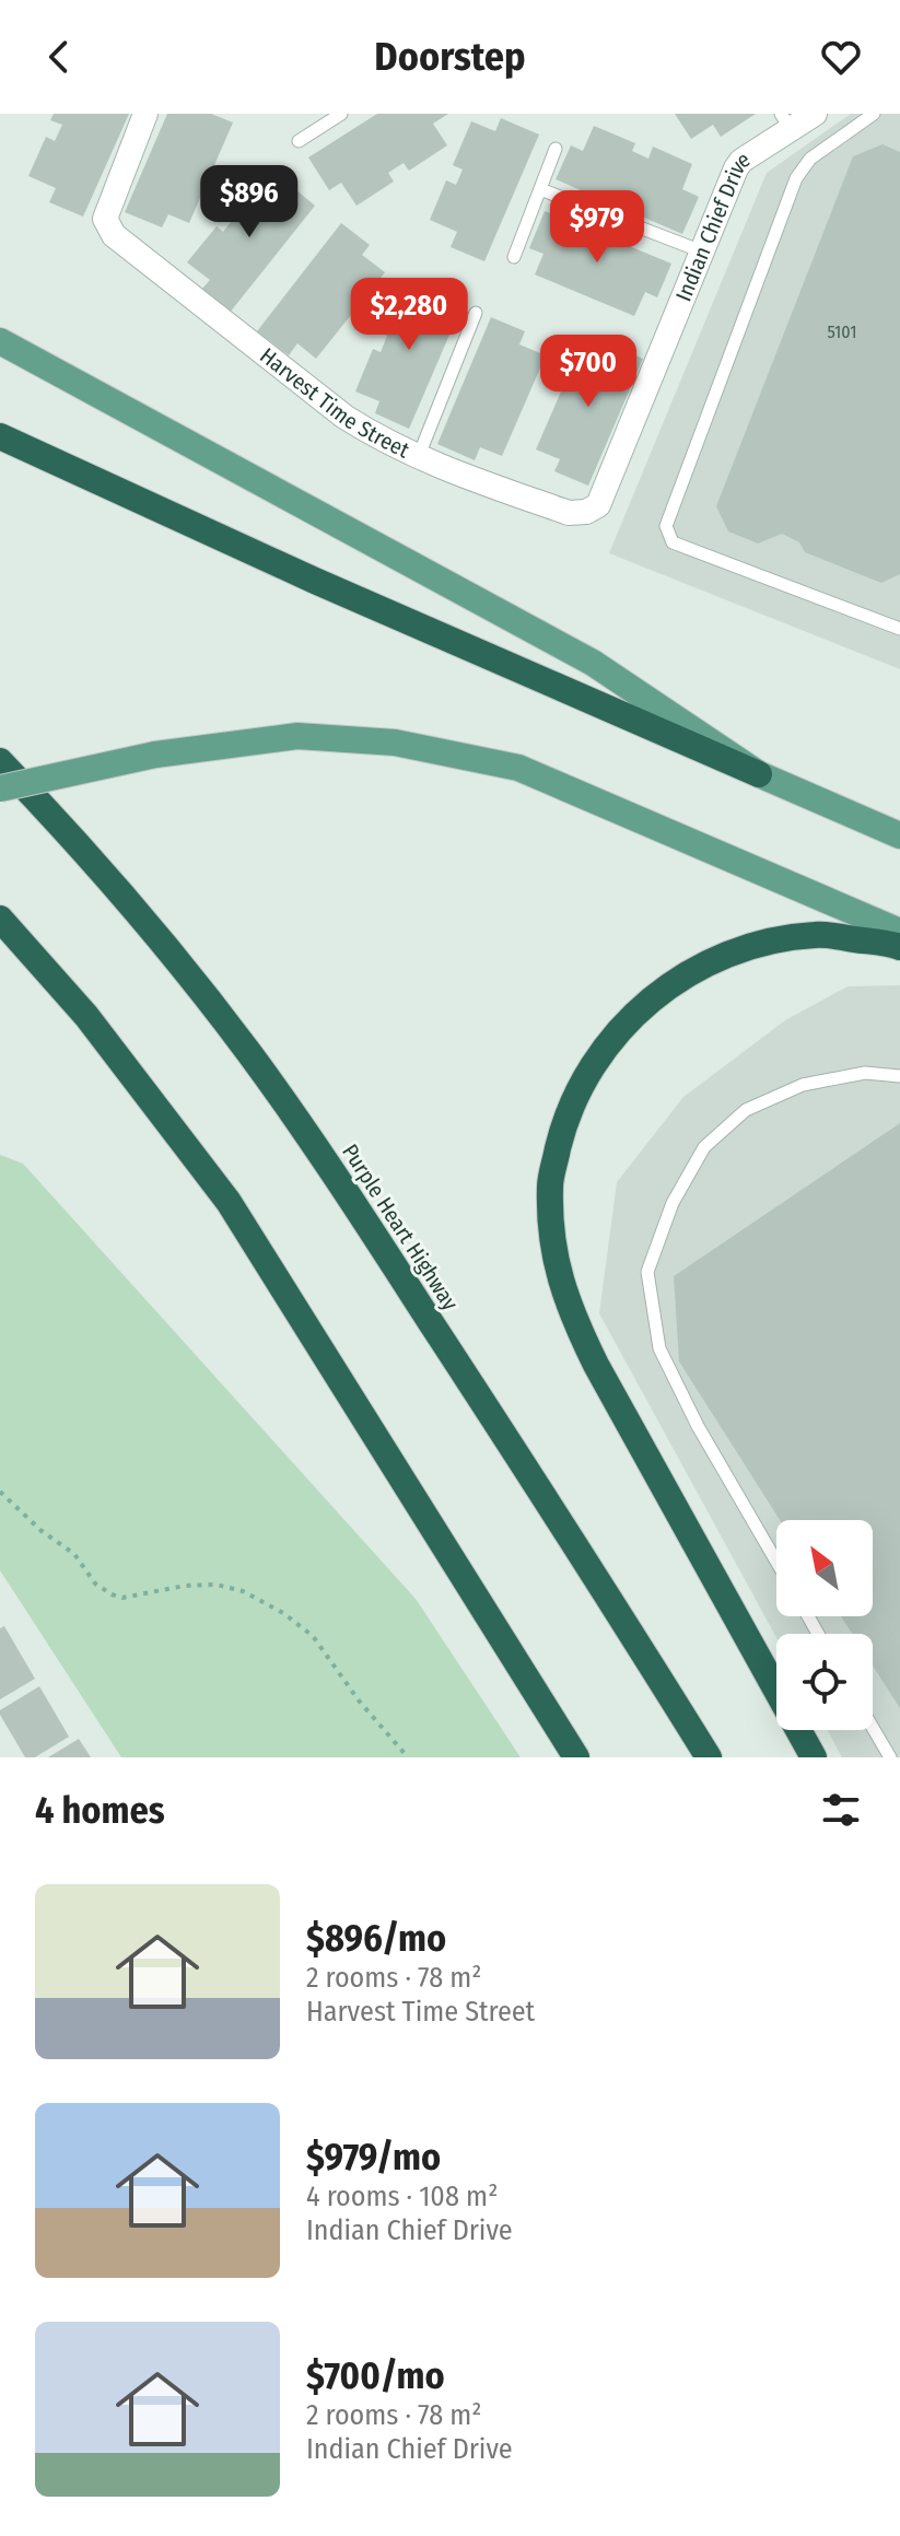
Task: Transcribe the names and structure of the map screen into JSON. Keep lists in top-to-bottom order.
{
  "streets": {
    "highway": ["Purple Heart Highway"],
    "street": ["Indian Chief Drive", "Harvest Time Street"]
  },
  "crossings": [
    ["Indian Chief Drive", "Harvest Time Street"]
  ],
  "house_numbers": ["5101"],
  "north": "top left",
  "page": {
    "header": "Doorstep",
    "price": [
      "$896",
      "$979",
      "$2,280",
      "$700"
    ],
    "heading": "4 homes",
    "list": [
      {
        "name": "$896/mo",
        "note": "2 rooms · 78 m² · Harvest Time Street"
      },
      {
        "name": "$979/mo",
        "note": "4 rooms · 108 m² · Indian Chief Drive"
      },
      {
        "name": "$700/mo",
        "note": "2 rooms · 78 m² · Indian Chief Drive"
      }
    ]
  }
}
